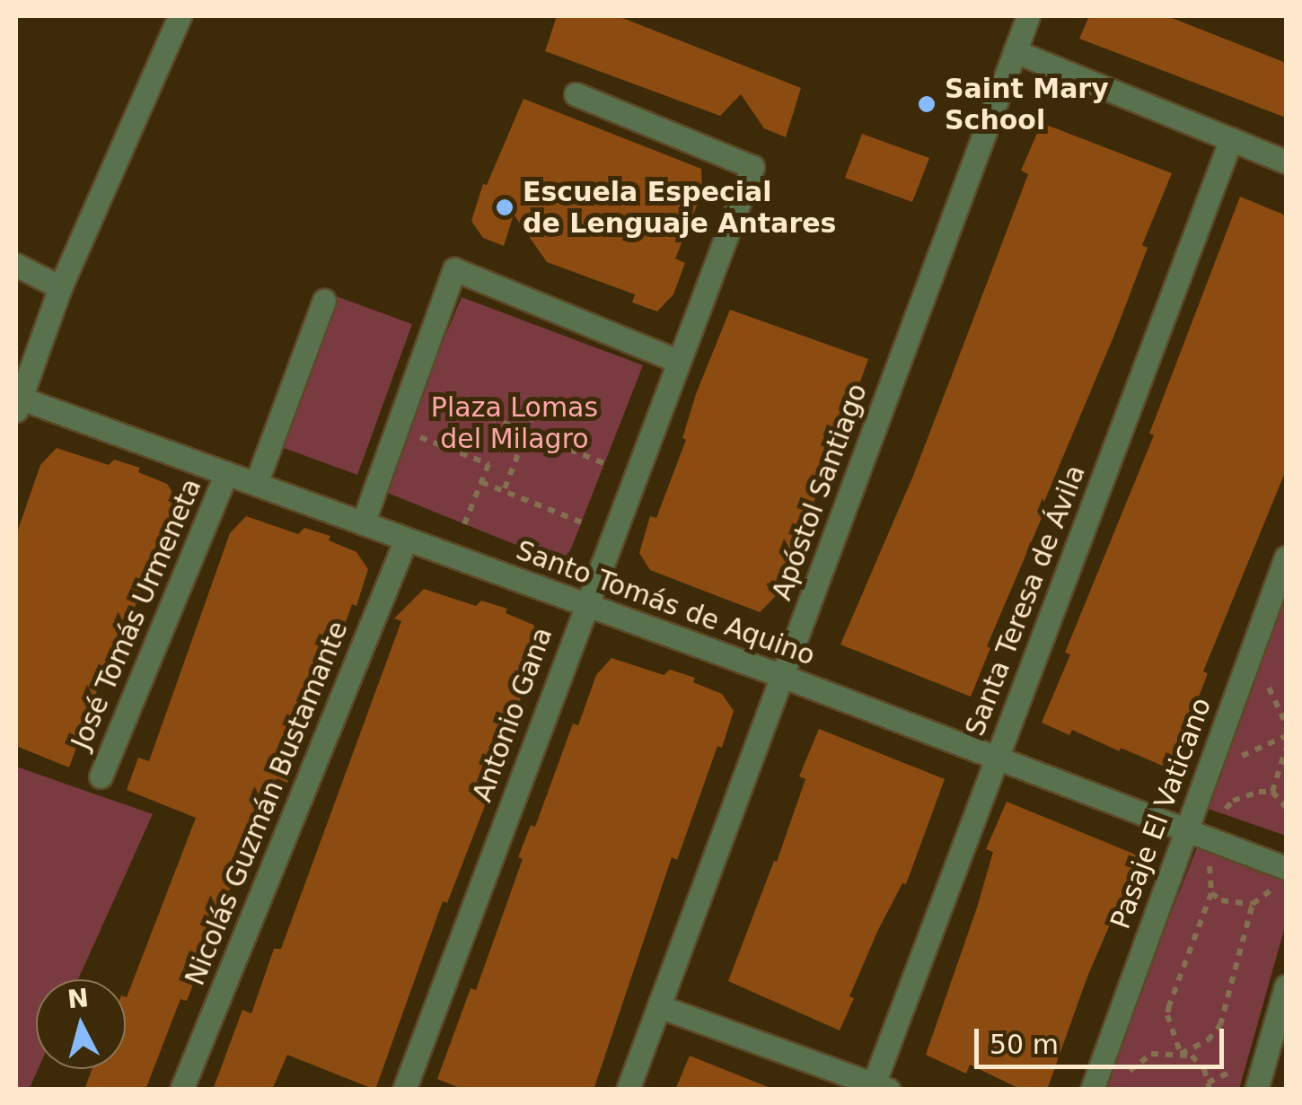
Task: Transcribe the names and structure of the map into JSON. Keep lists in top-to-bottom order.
{
  "streets": {
    "street": [
      "Apóstol Santiago",
      "Santa Teresa de Ávila",
      "Santo Tomás de Aquino",
      "José Tomás Urmeneta",
      "Antonio Gana",
      "Nicolás Guzmán Bustamante",
      "Pasaje El Vaticano"
    ]
  },
  "crossings": [
    ["Apóstol Santiago", "Santo Tomás de Aquino"],
    ["Santa Teresa de Ávila", "Santo Tomás de Aquino"],
    ["Santo Tomás de Aquino", "José Tomás Urmeneta"],
    ["Santo Tomás de Aquino", "Antonio Gana"],
    ["Santo Tomás de Aquino", "Nicolás Guzmán Bustamante"],
    ["Santo Tomás de Aquino", "Pasaje El Vaticano"]
  ],
  "parks": ["Plaza Lomas del Milagro"],
  "places": ["Saint Mary School", "Escuela Especial de Lenguaje Antares"],
  "scale_bar": "50 m",
  "north": "top"
}
